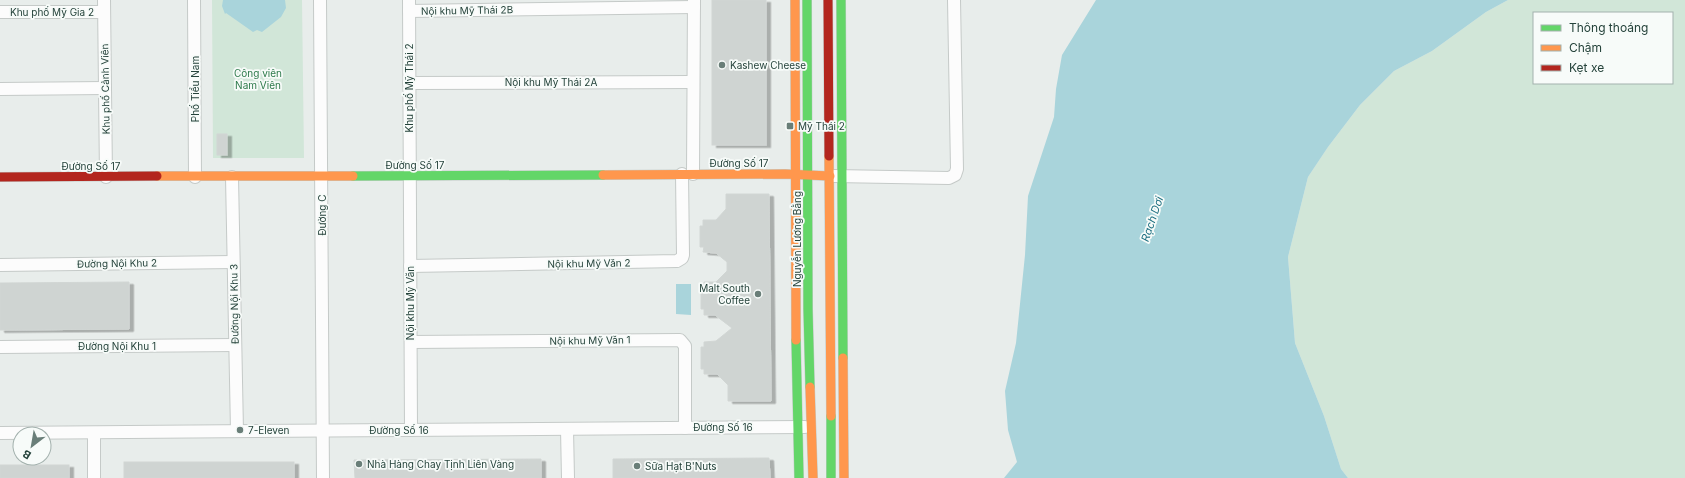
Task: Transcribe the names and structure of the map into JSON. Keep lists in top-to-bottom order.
{
  "streets": {
    "main road": ["Đường Số 17", "Nguyễn Lương Bằng"],
    "street": [
      "Nội khu Mỹ Thái 2B",
      "Khu phố Mỹ Gia 2",
      "Nội khu Mỹ Thái 2A",
      "Khu phố Mỹ Thái 2",
      "Khu phố Cảnh Viên",
      "Phố Tiểu Nam",
      "Đường C",
      "Đường Nội Khu 2",
      "Nội khu Mỹ Văn 2",
      "Nội khu Mỹ Văn",
      "Đường Nội Khu 3",
      "Nội khu Mỹ Văn 1",
      "Đường Nội Khu 1",
      "Đường Số 16"
    ]
  },
  "crossings": [
    ["Nội khu Mỹ Thái 2B", "Khu phố Mỹ Thái 2"],
    ["Khu phố Mỹ Gia 2", "Khu phố Cảnh Viên"],
    ["Nội khu Mỹ Thái 2A", "Khu phố Mỹ Thái 2"],
    ["Khu phố Mỹ Thái 2", "Đường Số 17"],
    ["Khu phố Mỹ Thái 2", "Nội khu Mỹ Văn"],
    ["Khu phố Cảnh Viên", "Đường Số 17"],
    ["Phố Tiểu Nam", "Đường Số 17"],
    ["Đường Số 17", "Đường C"],
    ["Đường Số 17", "Nguyễn Lương Bằng"],
    ["Đường Số 17", "Nội khu Mỹ Văn 2"],
    ["Đường Số 17", "Nội khu Mỹ Văn"],
    ["Đường Số 17", "Đường Nội Khu 3"],
    ["Đường C", "Đường Số 16"],
    ["Nguyễn Lương Bằng", "Đường Số 16"],
    ["Đường Nội Khu 2", "Đường Nội Khu 3"],
    ["Nội khu Mỹ Văn 2", "Nội khu Mỹ Văn"],
    ["Nội khu Mỹ Văn", "Nội khu Mỹ Văn 1"],
    ["Nội khu Mỹ Văn", "Đường Số 16"],
    ["Đường Nội Khu 3", "Đường Nội Khu 1"],
    ["Đường Nội Khu 3", "Đường Số 16"],
    ["Nội khu Mỹ Văn 1", "Đường Số 16"]
  ],
  "water": ["Rạch Dơi"],
  "parks": ["Công viên Nam Viên"],
  "places": {
    "other": [
      "Kashew Cheese",
      "Malt South Coffee",
      "7-Eleven",
      "Nhà Hàng Chay Tịnh Liên Vàng",
      "Sữa Hạt B'Nuts"
    ],
    "transit": ["Mỹ Thái 2"]
  },
  "legend": ["Thông thoáng", "Chậm", "Kẹt xe"],
  "north": "bottom left"
}
